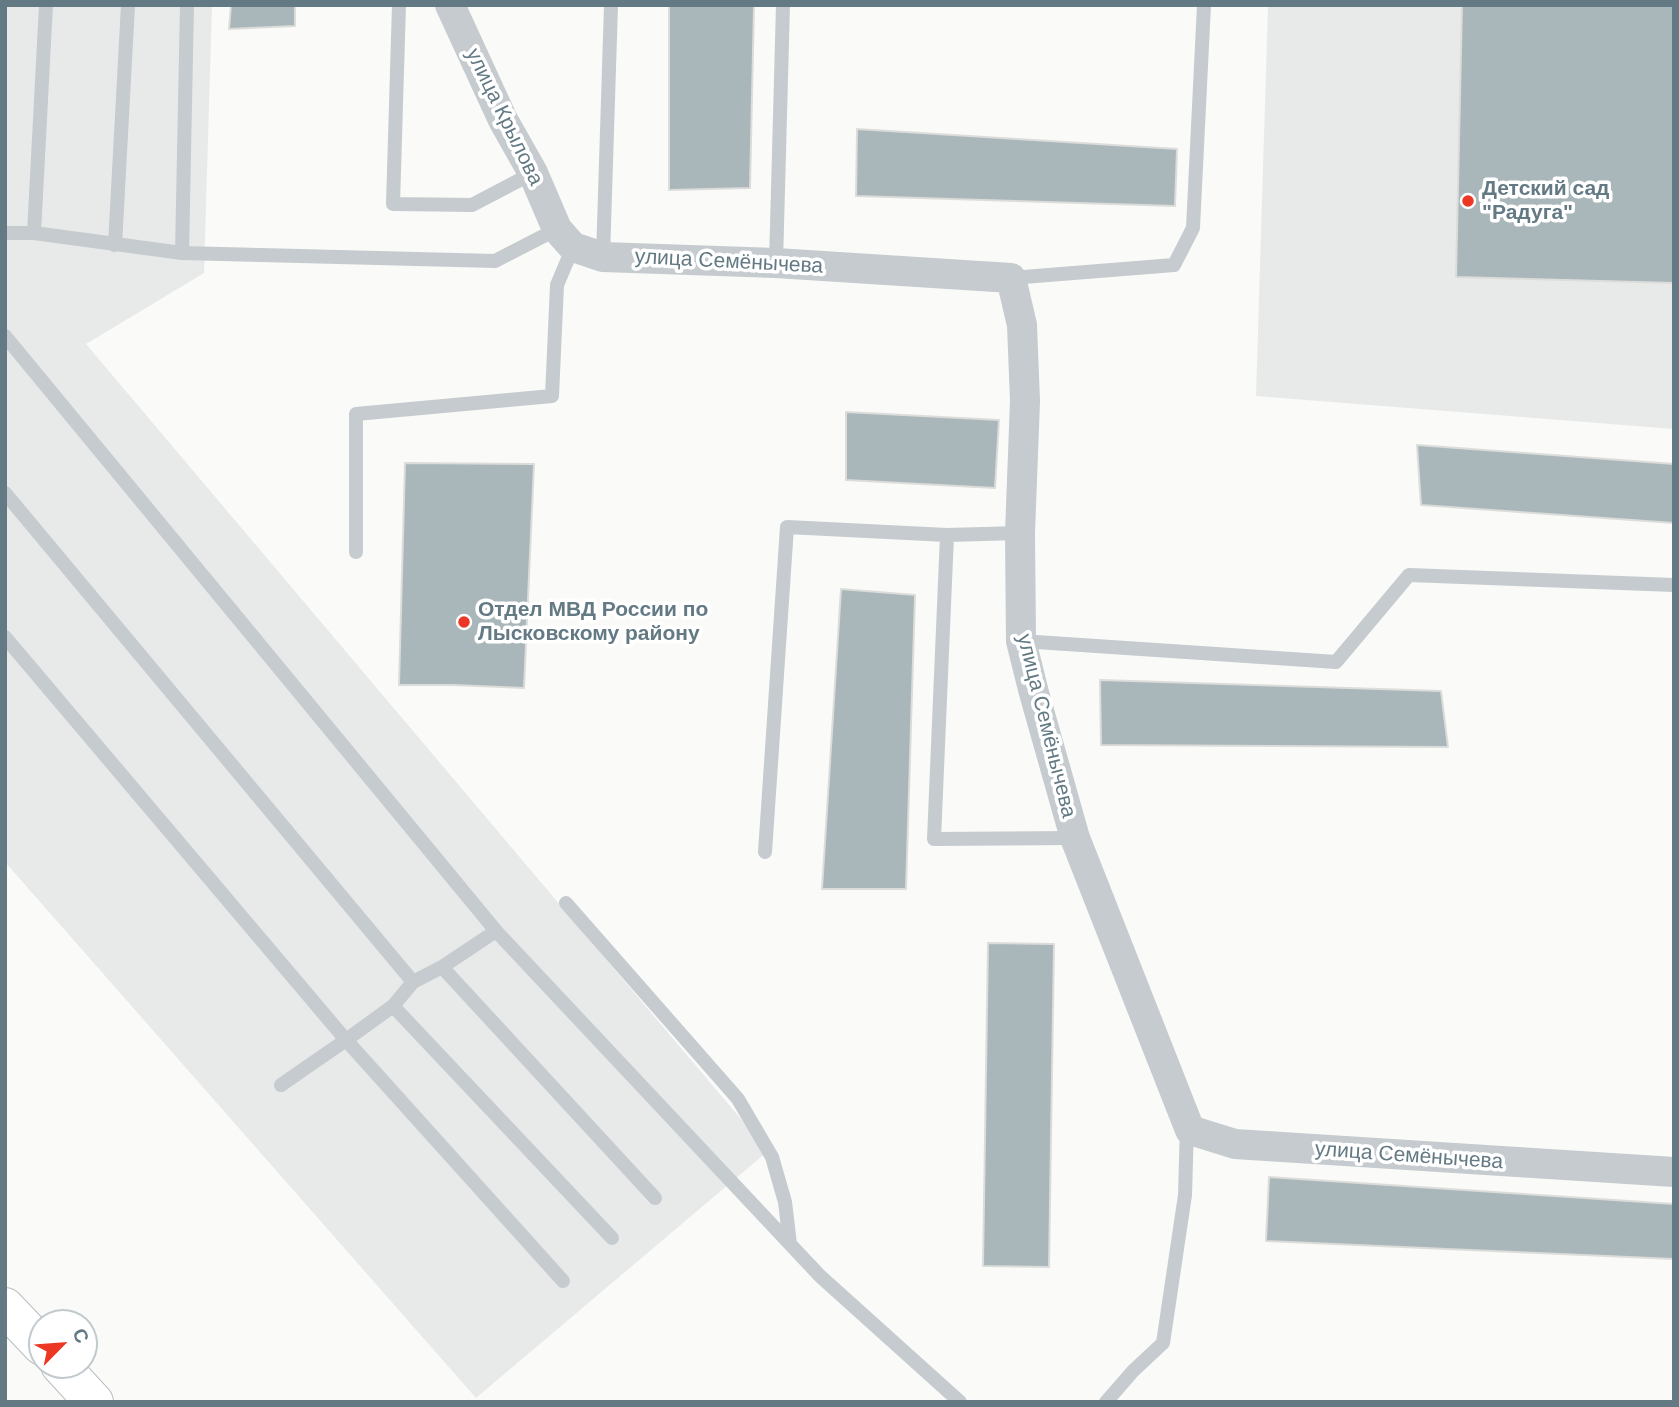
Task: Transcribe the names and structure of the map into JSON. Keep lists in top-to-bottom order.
{
  "streets": {
    "street": ["улица Крылова", "улица Семёнычева"]
  },
  "crossings": [
    ["улица Крылова", "улица Семёнычева"]
  ],
  "places": ["Детский сад \"Радуга\"", "Отдел МВД России по Лысковскому району"],
  "north": "top right"
}
